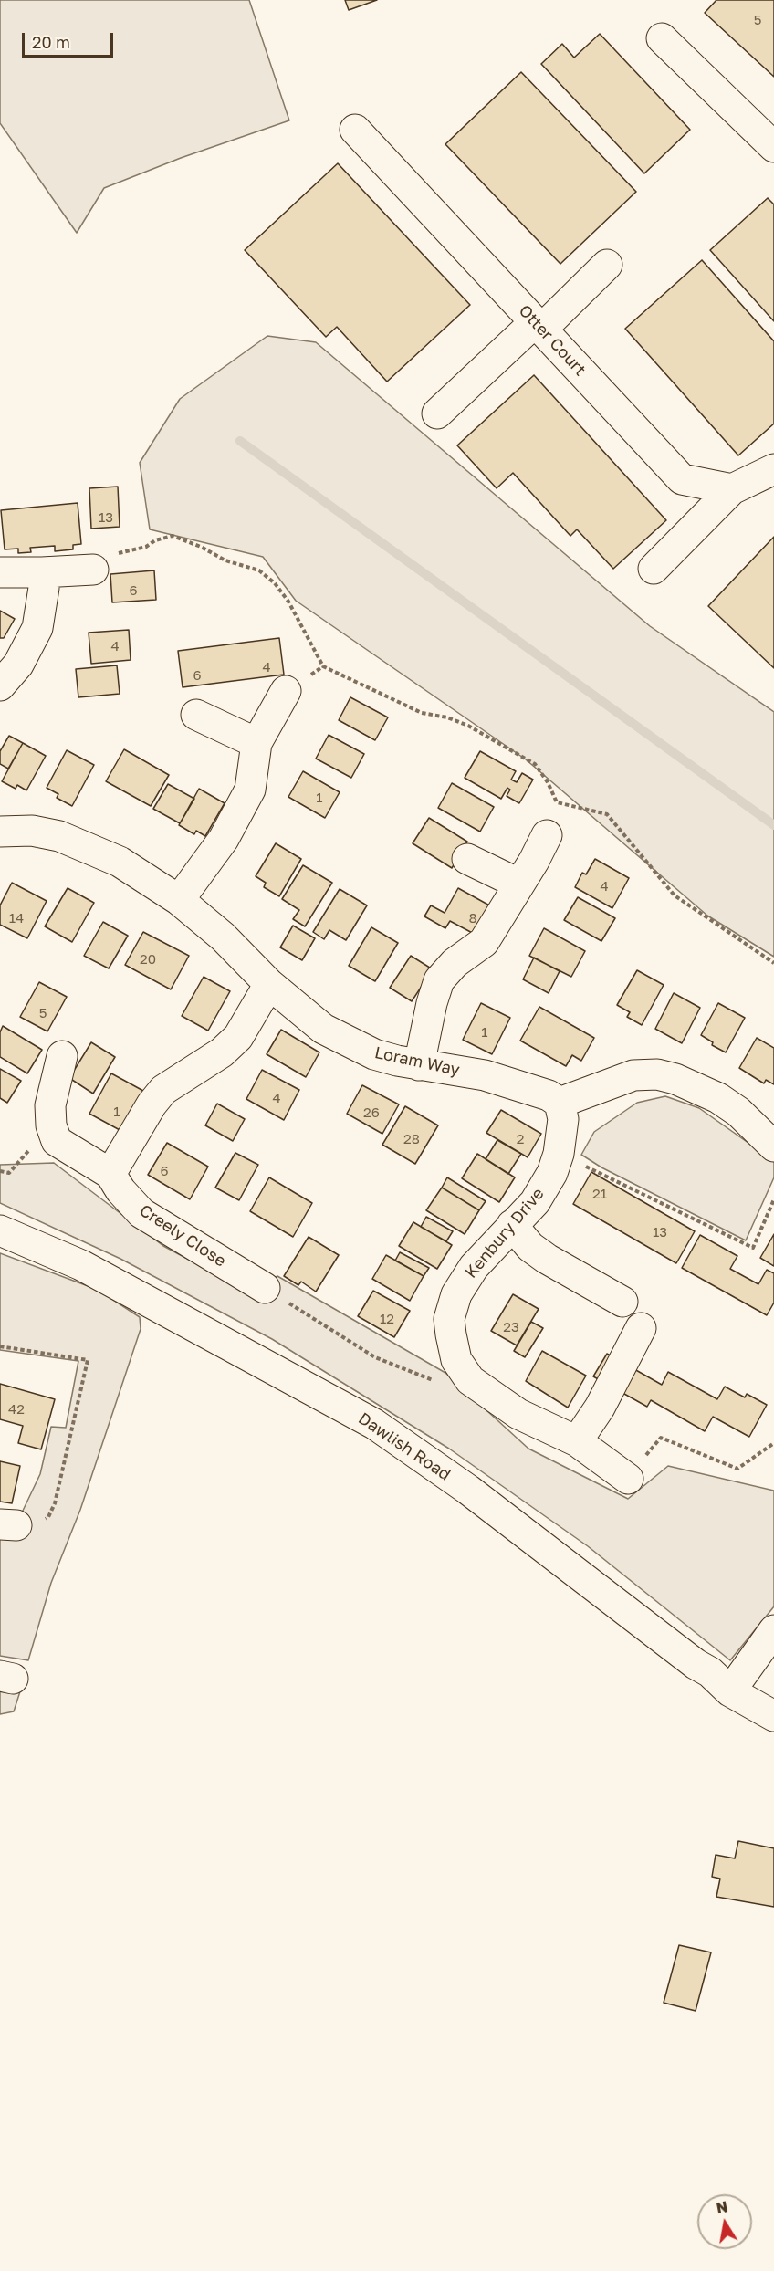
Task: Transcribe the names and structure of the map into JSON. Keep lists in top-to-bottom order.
{
  "streets": {
    "street": [
      "Otter Court",
      "Loram Way",
      "Kenbury Drive",
      "Creely Close",
      "Dawlish Road"
    ]
  },
  "crossings": [
    ["Loram Way", "Kenbury Drive"]
  ],
  "house_numbers": [
    "5",
    "13",
    "6",
    "4",
    "4",
    "6",
    "1",
    "4",
    "14",
    "8",
    "20",
    "5",
    "1",
    "4",
    "1",
    "26",
    "28",
    "2",
    "6",
    "21",
    "13",
    "12",
    "23",
    "42"
  ],
  "scale_bar": "20 m",
  "north": "top"
}
